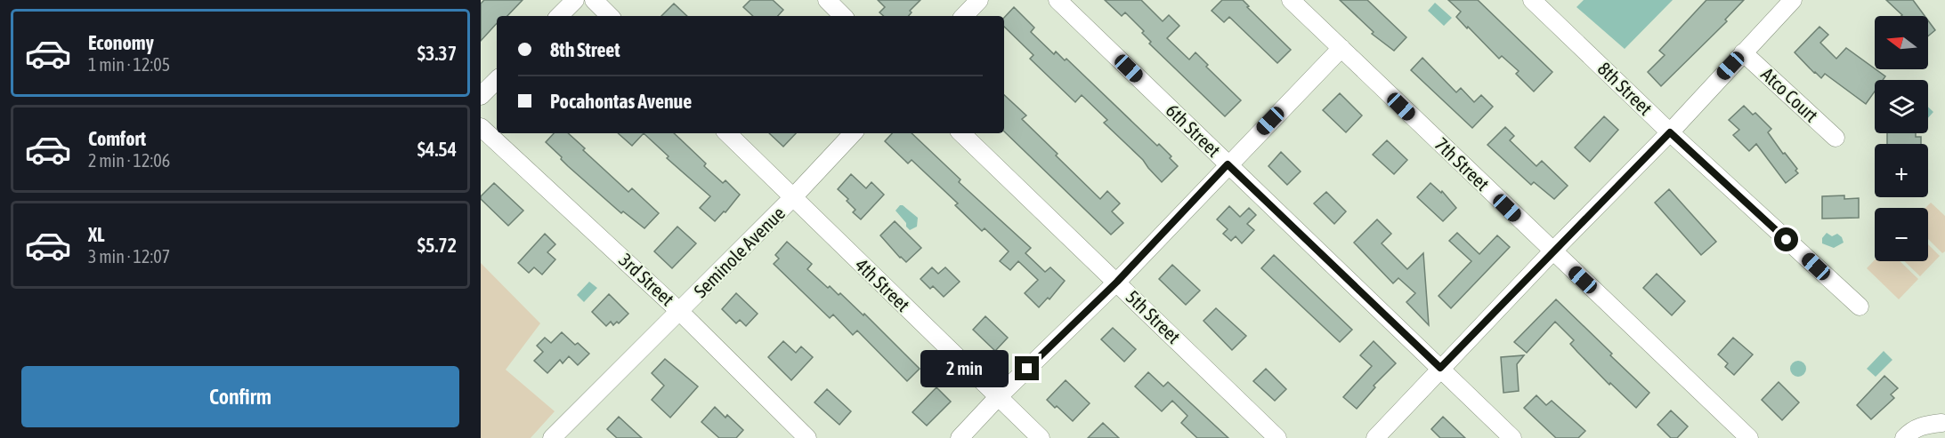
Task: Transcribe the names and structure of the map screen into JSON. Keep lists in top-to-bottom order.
{
  "streets": {
    "street": [
      "8th Street",
      "Atco Court",
      "6th Street",
      "7th Street",
      "Seminole Avenue",
      "3rd Street",
      "4th Street",
      "5th Street"
    ]
  },
  "crossings": [
    ["Seminole Avenue", "3rd Street"],
    ["Seminole Avenue", "4th Street"]
  ],
  "north": "left",
  "page": {
    "list": [
      {
        "name": "Economy",
        "note": "1 min · 12:05",
        "value": "$3.37"
      },
      {
        "name": "Comfort",
        "note": "2 min · 12:06",
        "value": "$4.54"
      },
      {
        "name": "XL",
        "note": "3 min · 12:07",
        "value": "$5.72"
      }
    ],
    "map_buttons": ["+", "−"],
    "banner": ["8th Street", "Pocahontas Avenue"],
    "bubble": "2 min",
    "buttons": "Confirm"
  }
}
